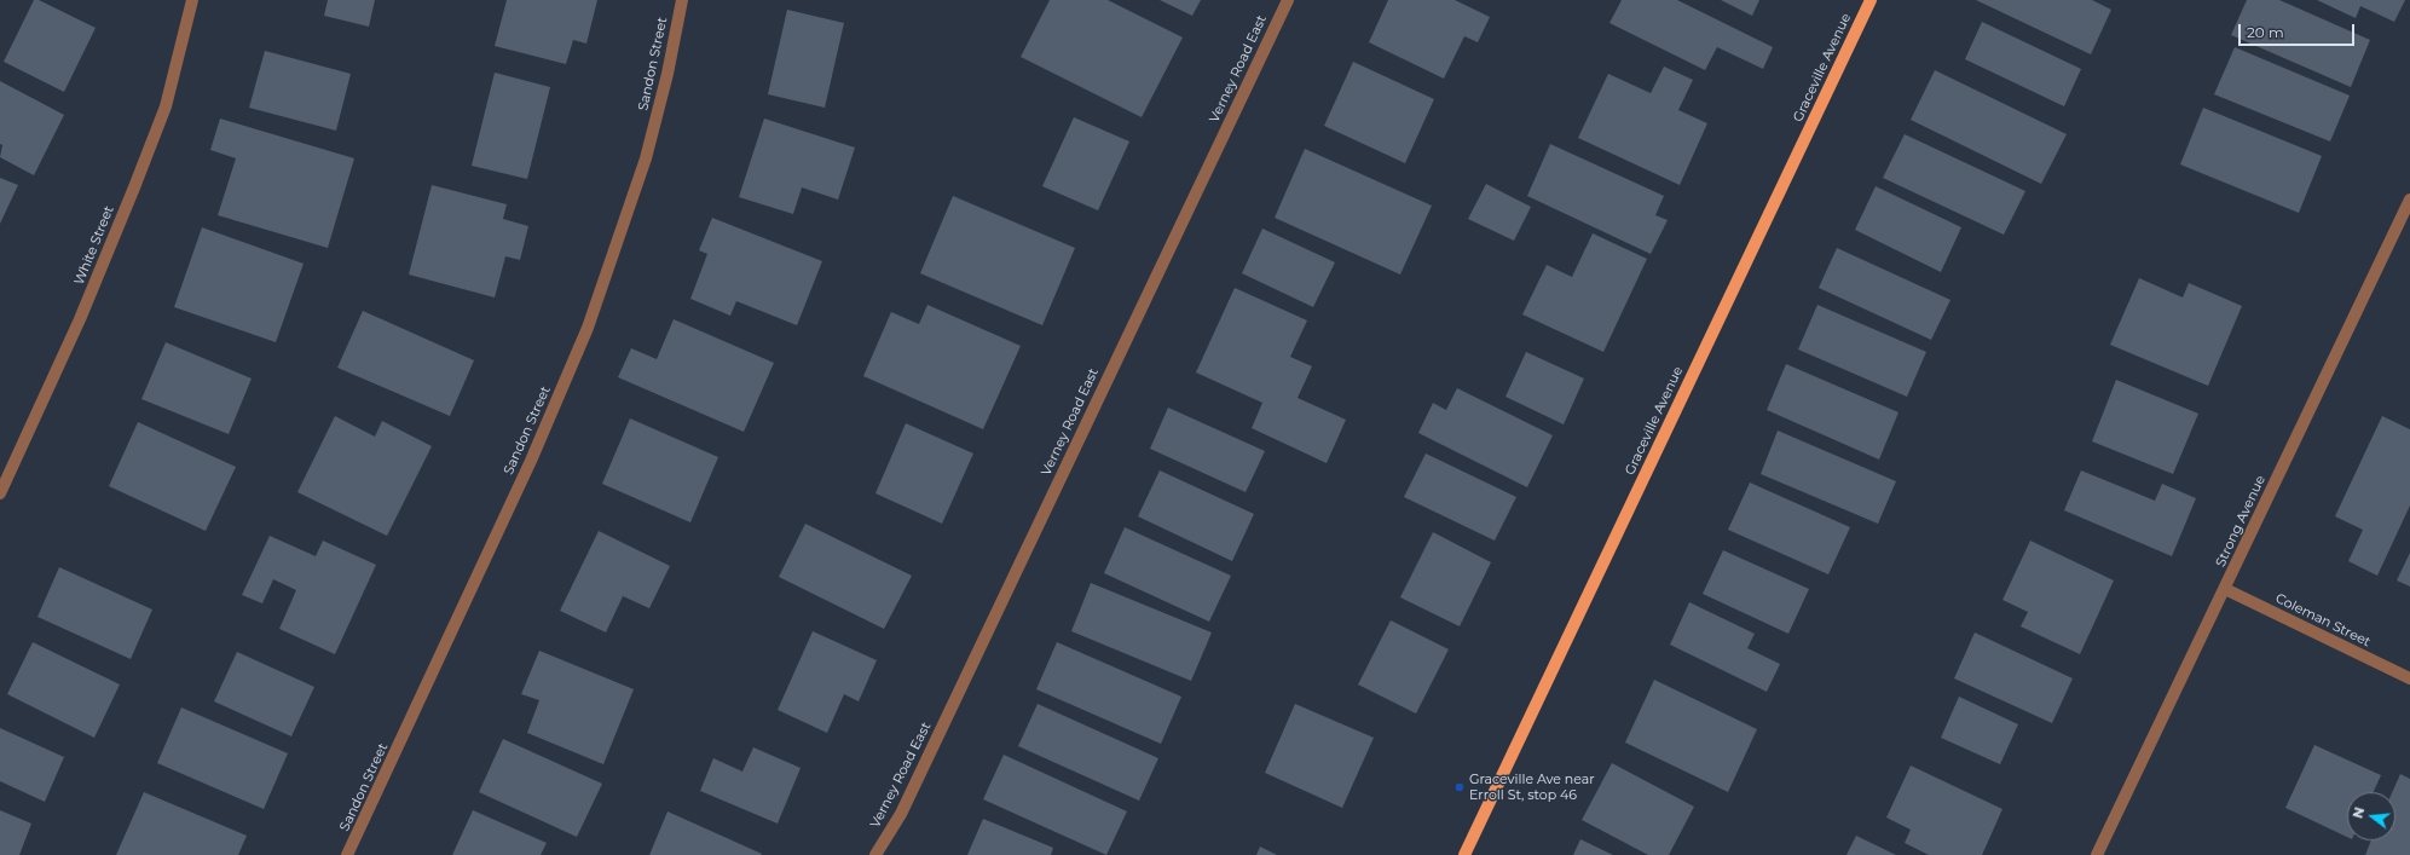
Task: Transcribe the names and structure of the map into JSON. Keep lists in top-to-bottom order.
{
  "streets": {
    "main road": ["Graceville Avenue"],
    "street": [
      "Sandon Street",
      "Verney Road East",
      "White Street",
      "Strong Avenue",
      "Coleman Street"
    ]
  },
  "crossings": [
    ["Strong Avenue", "Coleman Street"]
  ],
  "places": ["Graceville Ave near Erroll St, stop 46"],
  "scale_bar": "20 m",
  "north": "left"
}
